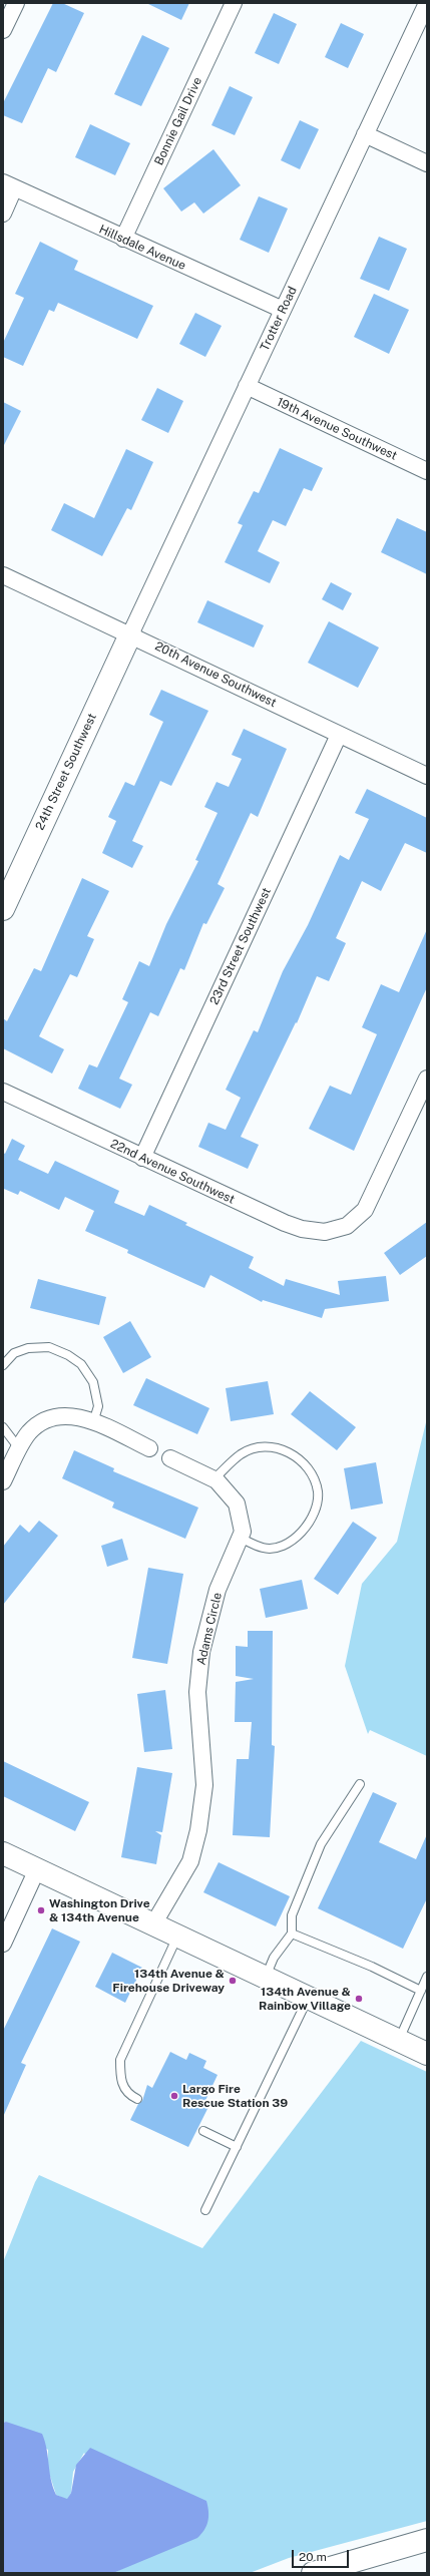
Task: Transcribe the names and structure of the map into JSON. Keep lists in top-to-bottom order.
{
  "streets": {
    "street": [
      "Bonnie Gail Drive",
      "Hillsdale Avenue",
      "Trotter Road",
      "19th Avenue Southwest",
      "20th Avenue Southwest",
      "24th Street Southwest",
      "23rd Street Southwest",
      "22nd Avenue Southwest",
      "Adams Circle"
    ]
  },
  "crossings": [
    ["Bonnie Gail Drive", "Hillsdale Avenue"],
    ["Hillsdale Avenue", "Trotter Road"],
    ["Trotter Road", "19th Avenue Southwest"],
    ["Trotter Road", "20th Avenue Southwest"],
    ["Trotter Road", "24th Street Southwest"],
    ["20th Avenue Southwest", "24th Street Southwest"],
    ["20th Avenue Southwest", "23rd Street Southwest"],
    ["23rd Street Southwest", "22nd Avenue Southwest"]
  ],
  "places": [
    "Washington Drive & 134th Avenue",
    "134th Avenue & Firehouse Driveway",
    "134th Avenue & Rainbow Village",
    "Largo Fire Rescue Station 39"
  ],
  "scale_bar": "20 m"
}
